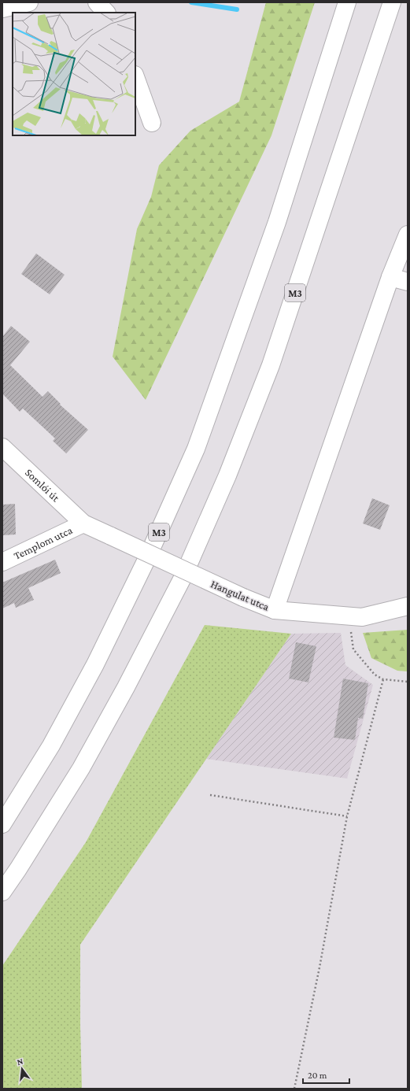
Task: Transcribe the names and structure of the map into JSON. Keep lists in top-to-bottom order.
{
  "streets": {
    "main road": [
      "M3",
      "Somlói út",
      "Templom utca",
      "Hangulat utca"
    ]
  },
  "crossings": [
    ["Somlói út", "Templom utca"],
    ["Somlói út", "Hangulat utca"],
    ["Templom utca", "Hangulat utca"]
  ],
  "scale_bar": "20 m",
  "north": "top"
}
